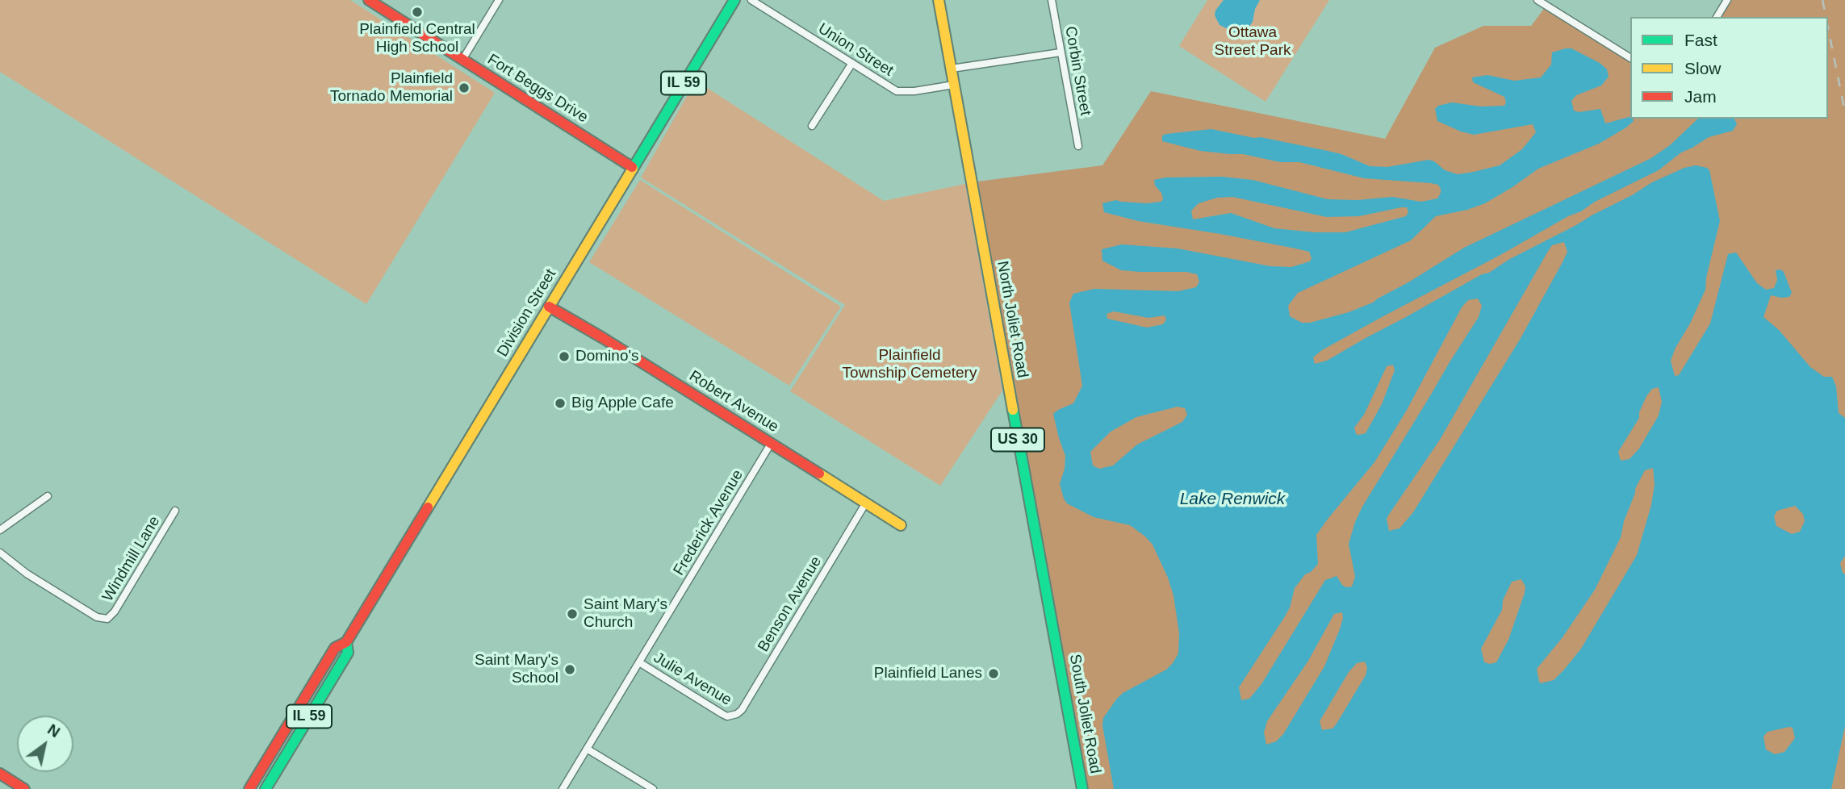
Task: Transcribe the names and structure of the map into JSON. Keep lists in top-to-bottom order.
{
  "streets": {
    "main road": [
      "IL 59",
      "Fort Beggs Drive",
      "Division Street",
      "North Joliet Road",
      "Robert Avenue",
      "US 30",
      "South Joliet Road"
    ],
    "street": [
      "Union Street",
      "Corbin Street",
      "Frederick Avenue",
      "Windmill Lane",
      "Benson Avenue",
      "Julie Avenue"
    ]
  },
  "crossings": [
    ["Union Street", "North Joliet Road"],
    ["Fort Beggs Drive", "Division Street"],
    ["Division Street", "Robert Avenue"],
    ["North Joliet Road", "South Joliet Road"],
    ["Robert Avenue", "Frederick Avenue"],
    ["Robert Avenue", "Benson Avenue"],
    ["Frederick Avenue", "Julie Avenue"],
    ["Benson Avenue", "Julie Avenue"]
  ],
  "water": ["Lake Renwick"],
  "parks": ["Ottawa Street Park", "Plainfield Township Cemetery"],
  "places": [
    "Plainfield Central High School",
    "Plainfield Tornado Memorial",
    "Domino's",
    "Big Apple Cafe",
    "Saint Mary's Church",
    "Saint Mary's School",
    "Plainfield Lanes"
  ],
  "legend": ["Fast", "Slow", "Jam"],
  "north": "top right"
}
